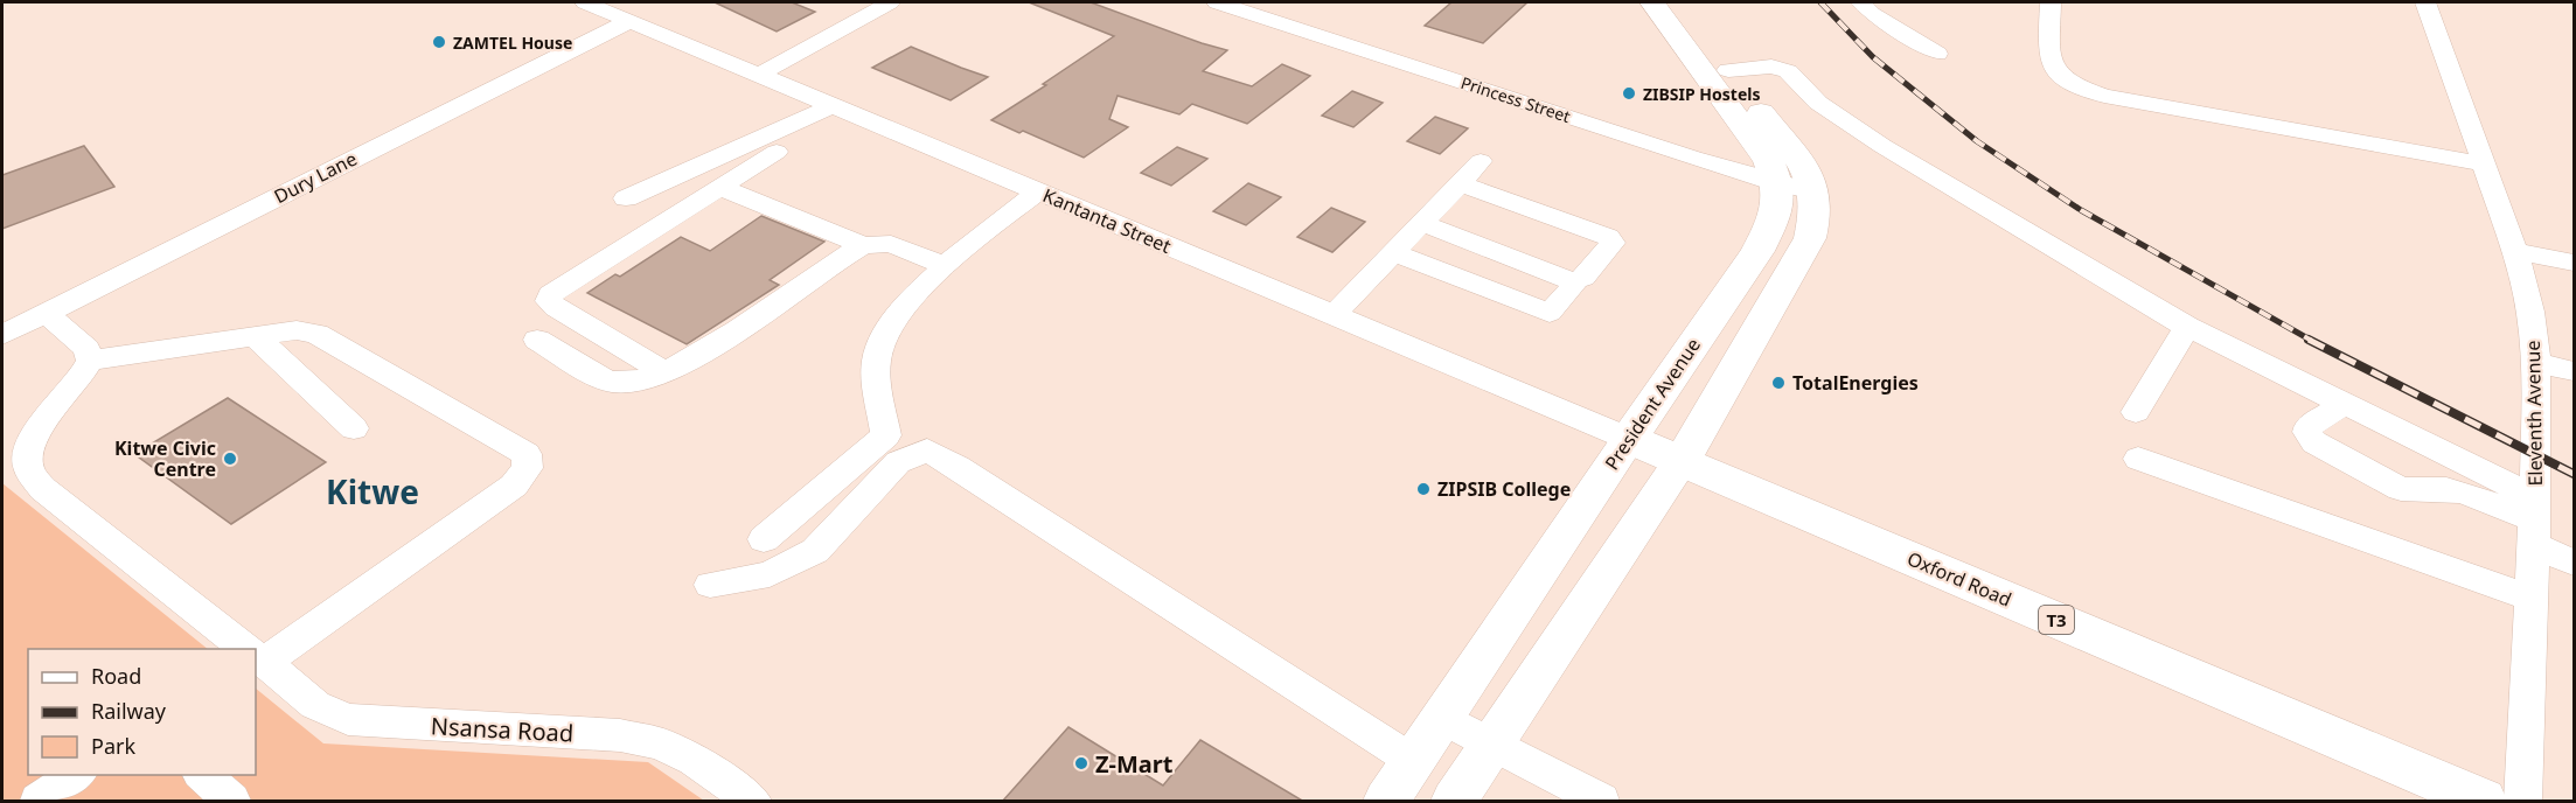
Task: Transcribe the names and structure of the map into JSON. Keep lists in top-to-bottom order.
{
  "streets": {
    "highway": ["President Avenue", "Oxford Road", "T3"],
    "street": [
      "Princess Street",
      "Dury Lane",
      "Kantanta Street",
      "Eleventh Avenue",
      "Nsansa Road"
    ]
  },
  "crossings": [
    ["Princess Street", "President Avenue"],
    ["Dury Lane", "Kantanta Street"],
    ["Kantanta Street", "President Avenue"],
    ["Kantanta Street", "Oxford Road"],
    ["President Avenue", "Oxford Road"]
  ],
  "districts": ["Kitwe"],
  "places": [
    "ZAMTEL House",
    "ZIBSIP Hostels",
    "TotalEnergies",
    "Kitwe Civic Centre",
    "ZIPSIB College",
    "Z-Mart"
  ],
  "legend": ["Road", "Railway", "Park"]
}
